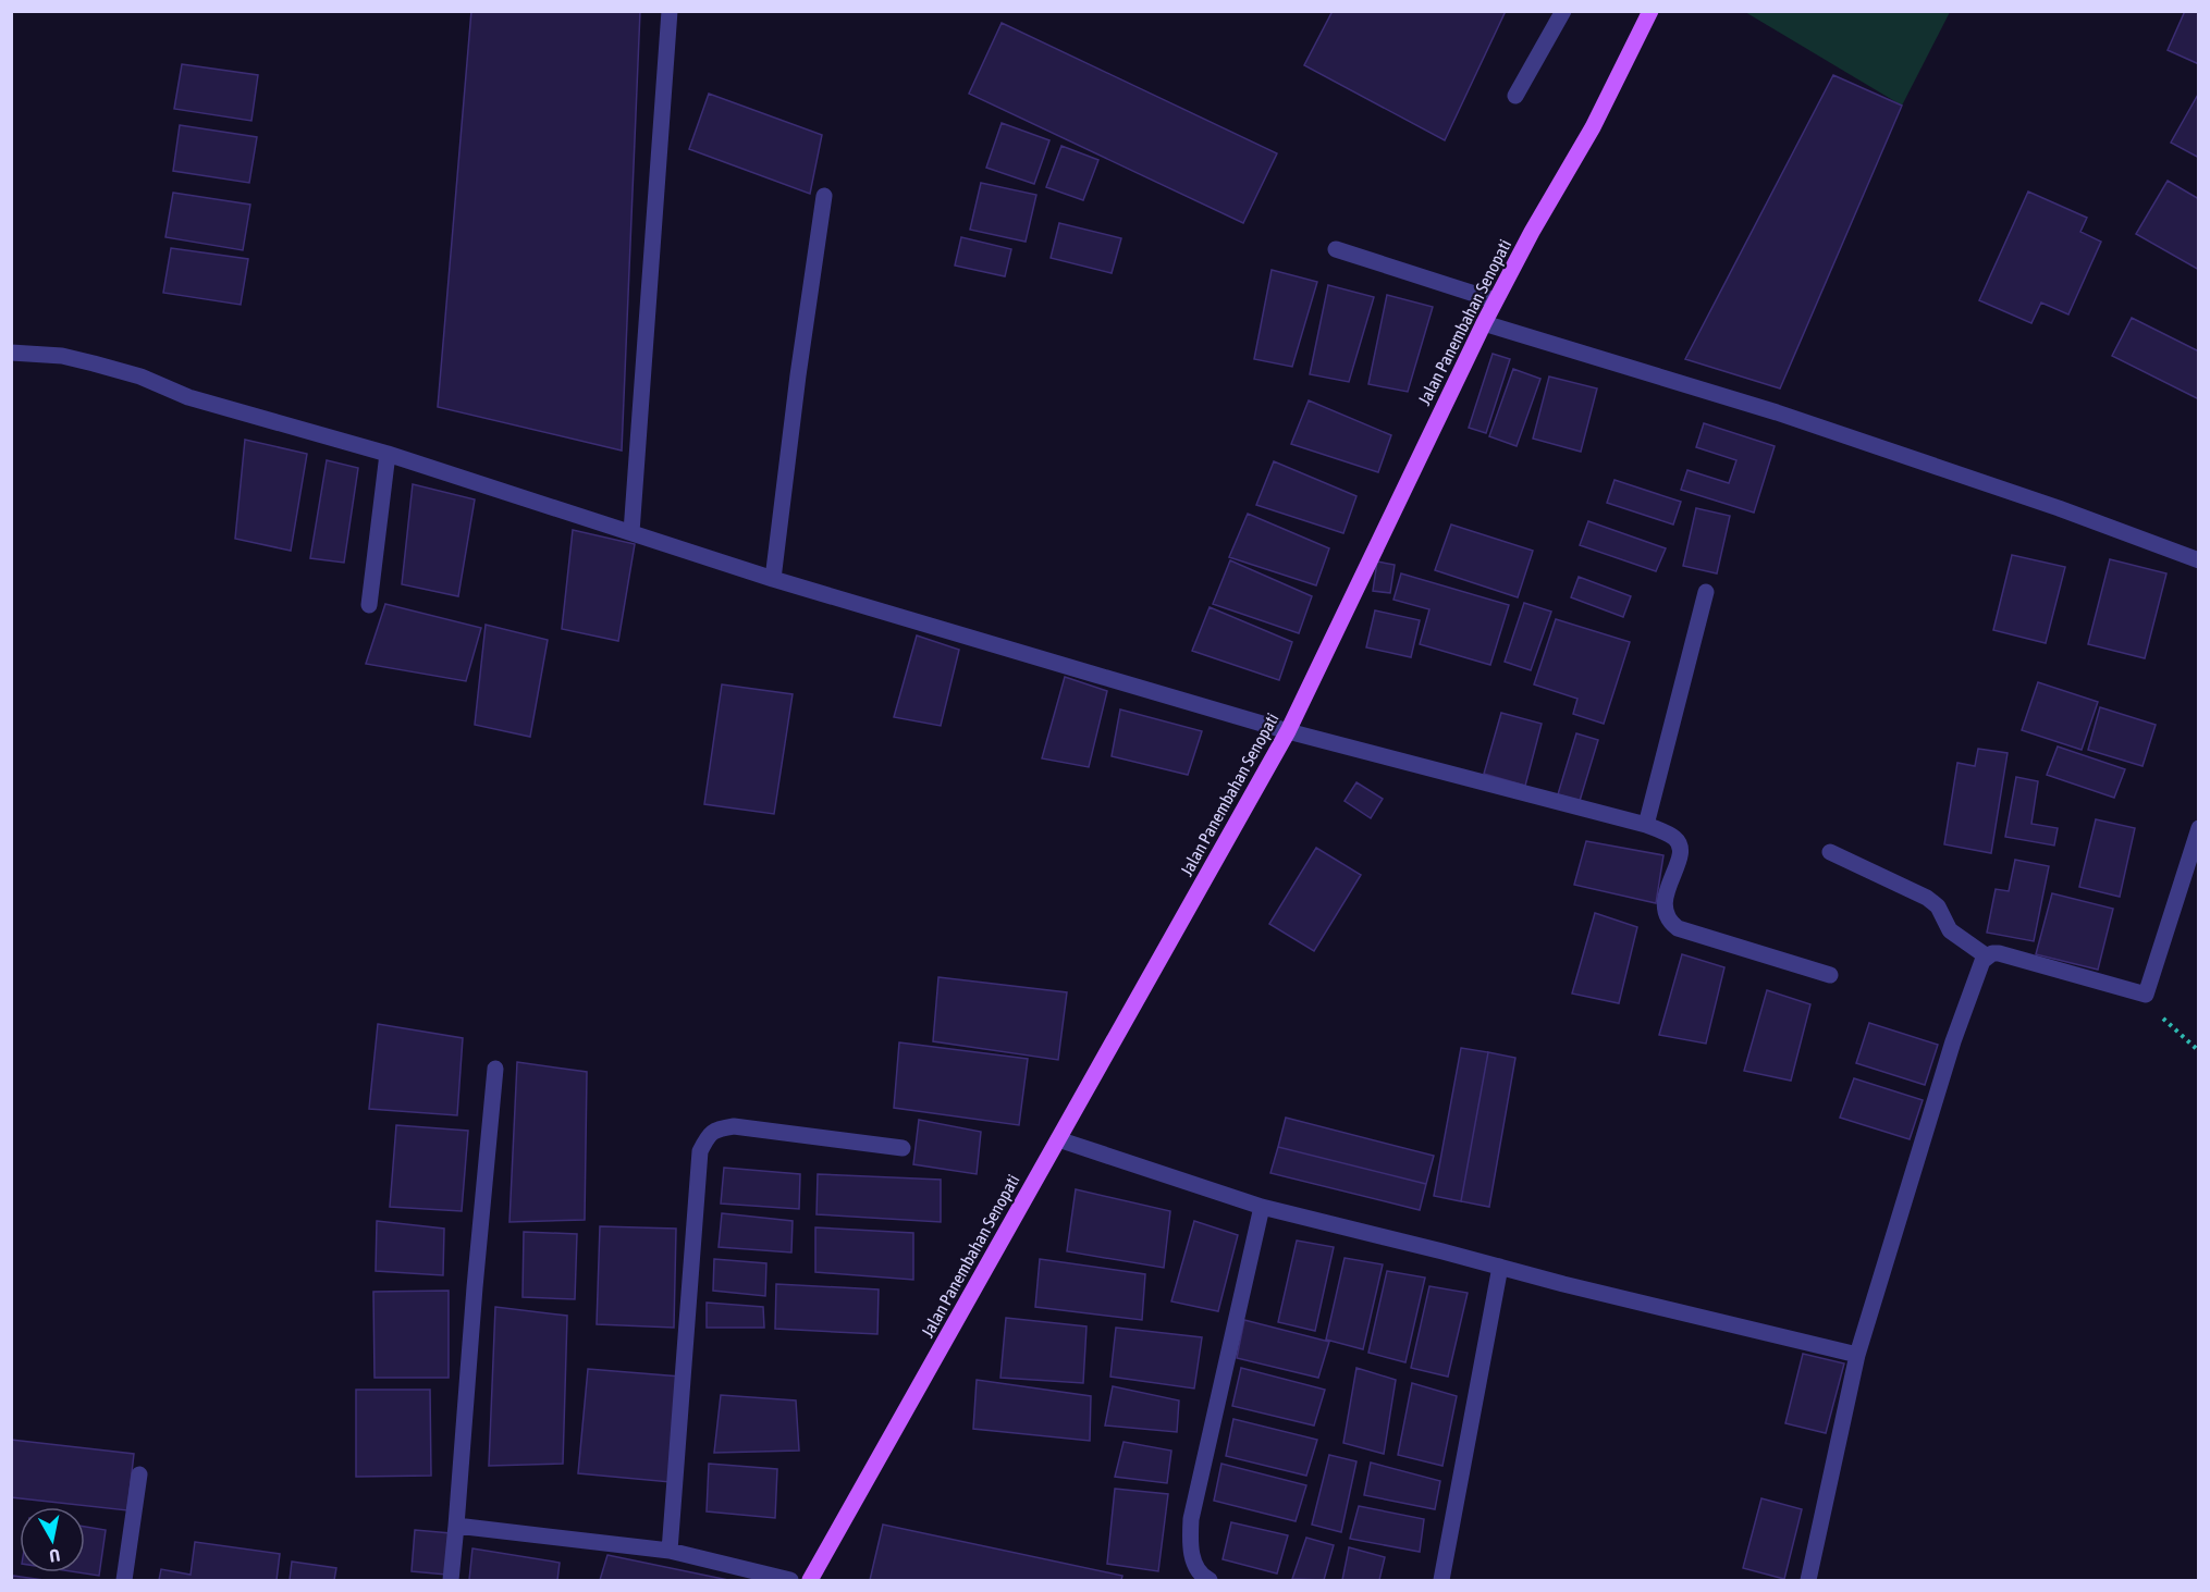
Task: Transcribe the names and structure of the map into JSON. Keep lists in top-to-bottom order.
{
  "streets": {
    "main road": ["Jalan Panembahan Senopati"]
  },
  "north": "bottom"
}
